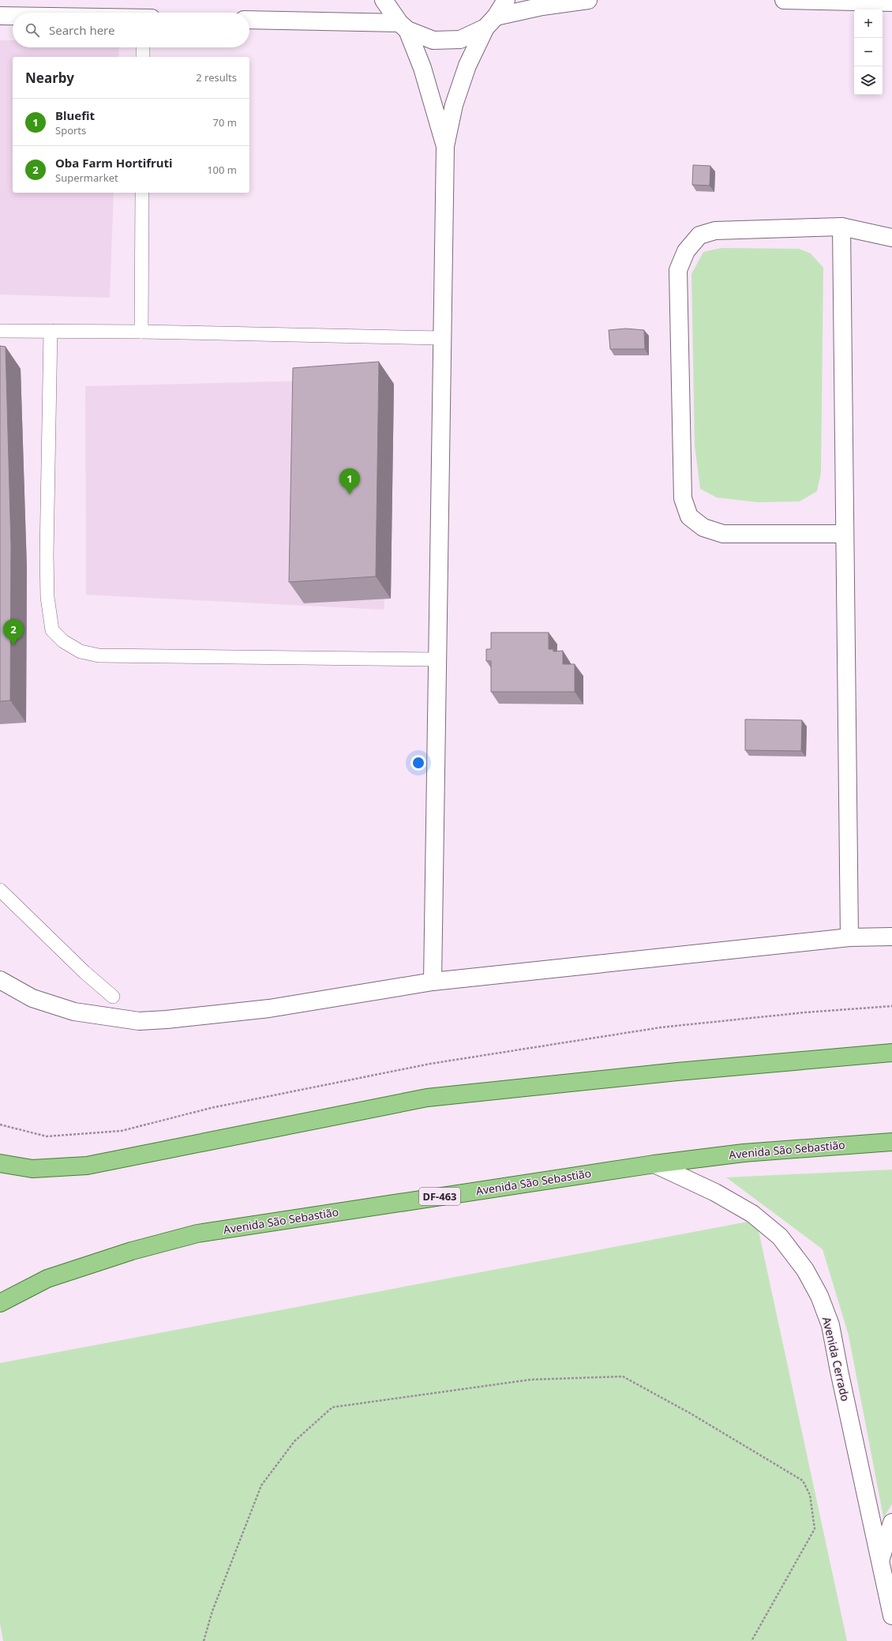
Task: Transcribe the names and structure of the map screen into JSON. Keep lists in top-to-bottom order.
{
  "streets": {
    "main road": ["Avenida São Sebastião", "DF-463"],
    "street": ["Avenida Cerrado"]
  },
  "crossings": [
    ["Avenida São Sebastião", "Avenida Cerrado"]
  ],
  "page": {
    "map_buttons": ["+", "−"],
    "search": "Search here",
    "heading": ["Nearby", "2 results"],
    "list": [
      {
        "mark": "1",
        "name": "Bluefit",
        "note": "Sports",
        "value": "70 m"
      },
      {
        "mark": "2",
        "name": "Oba Farm Hortifruti",
        "note": "Supermarket",
        "value": "100 m"
      }
    ],
    "pins": ["1", "2"]
  }
}
